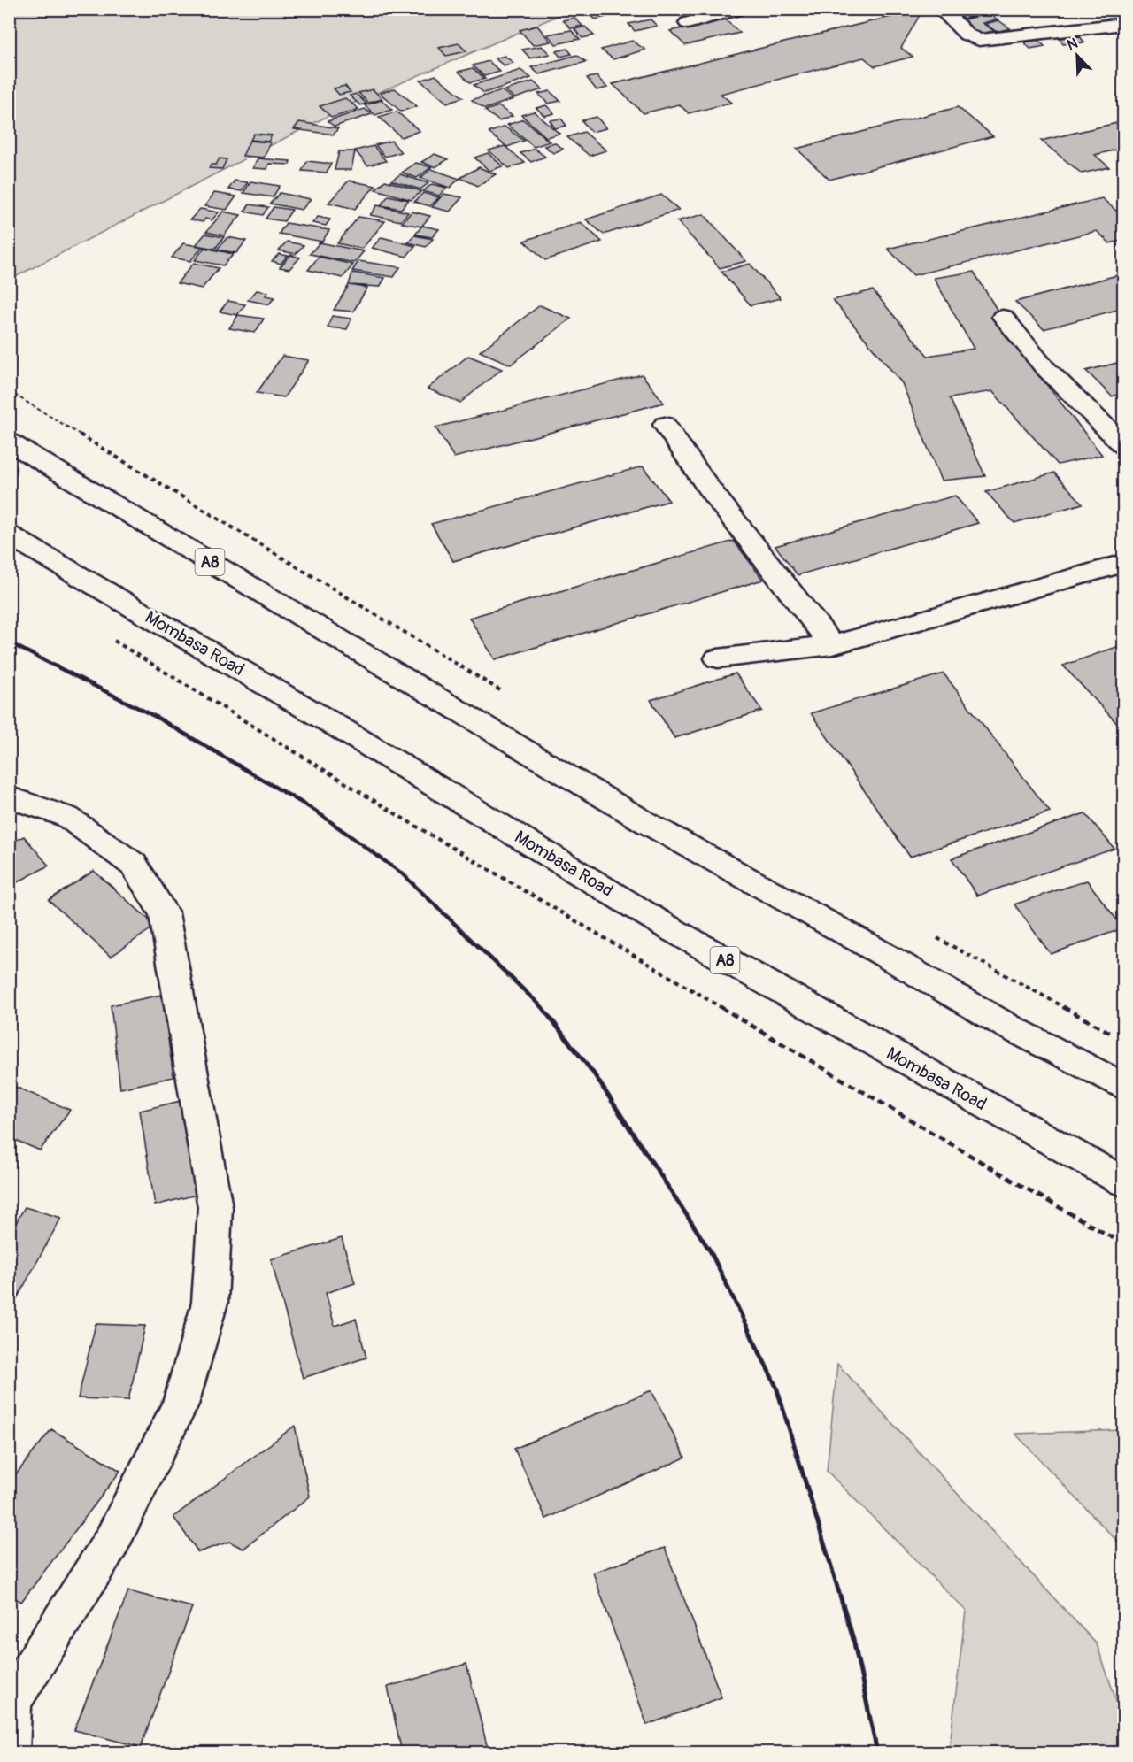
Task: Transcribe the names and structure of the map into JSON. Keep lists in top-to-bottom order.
{
  "streets": {
    "main road": ["A8", "Mombasa Road"]
  },
  "north": "top left"
}
